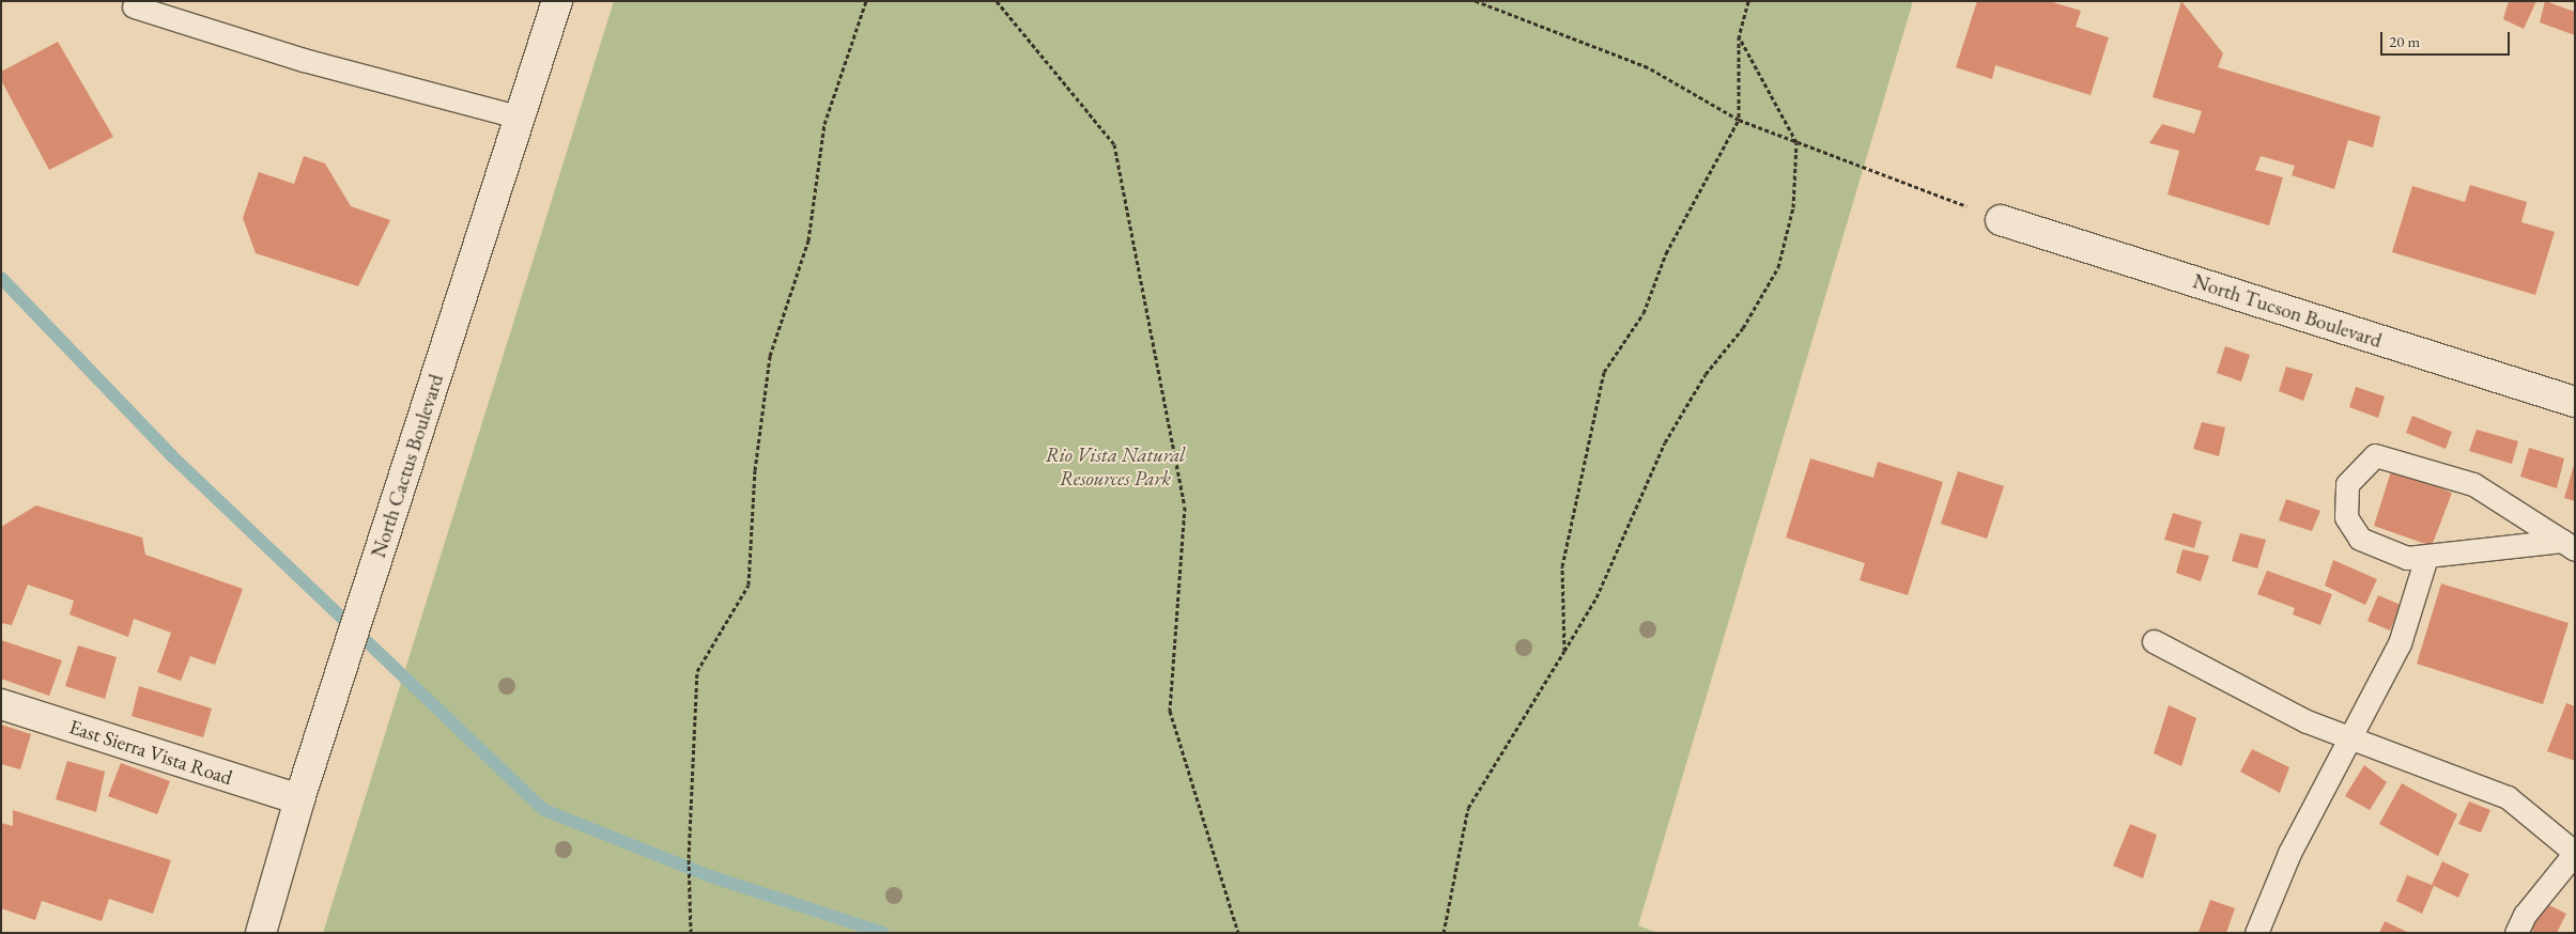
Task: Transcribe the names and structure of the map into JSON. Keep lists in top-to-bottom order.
{
  "streets": {
    "street": ["North Tucson Boulevard", "North Cactus Boulevard", "East Sierra Vista Road"]
  },
  "crossings": [
    ["North Cactus Boulevard", "East Sierra Vista Road"]
  ],
  "parks": ["Rio Vista Natural Resources Park"],
  "scale_bar": "20 m"
}
